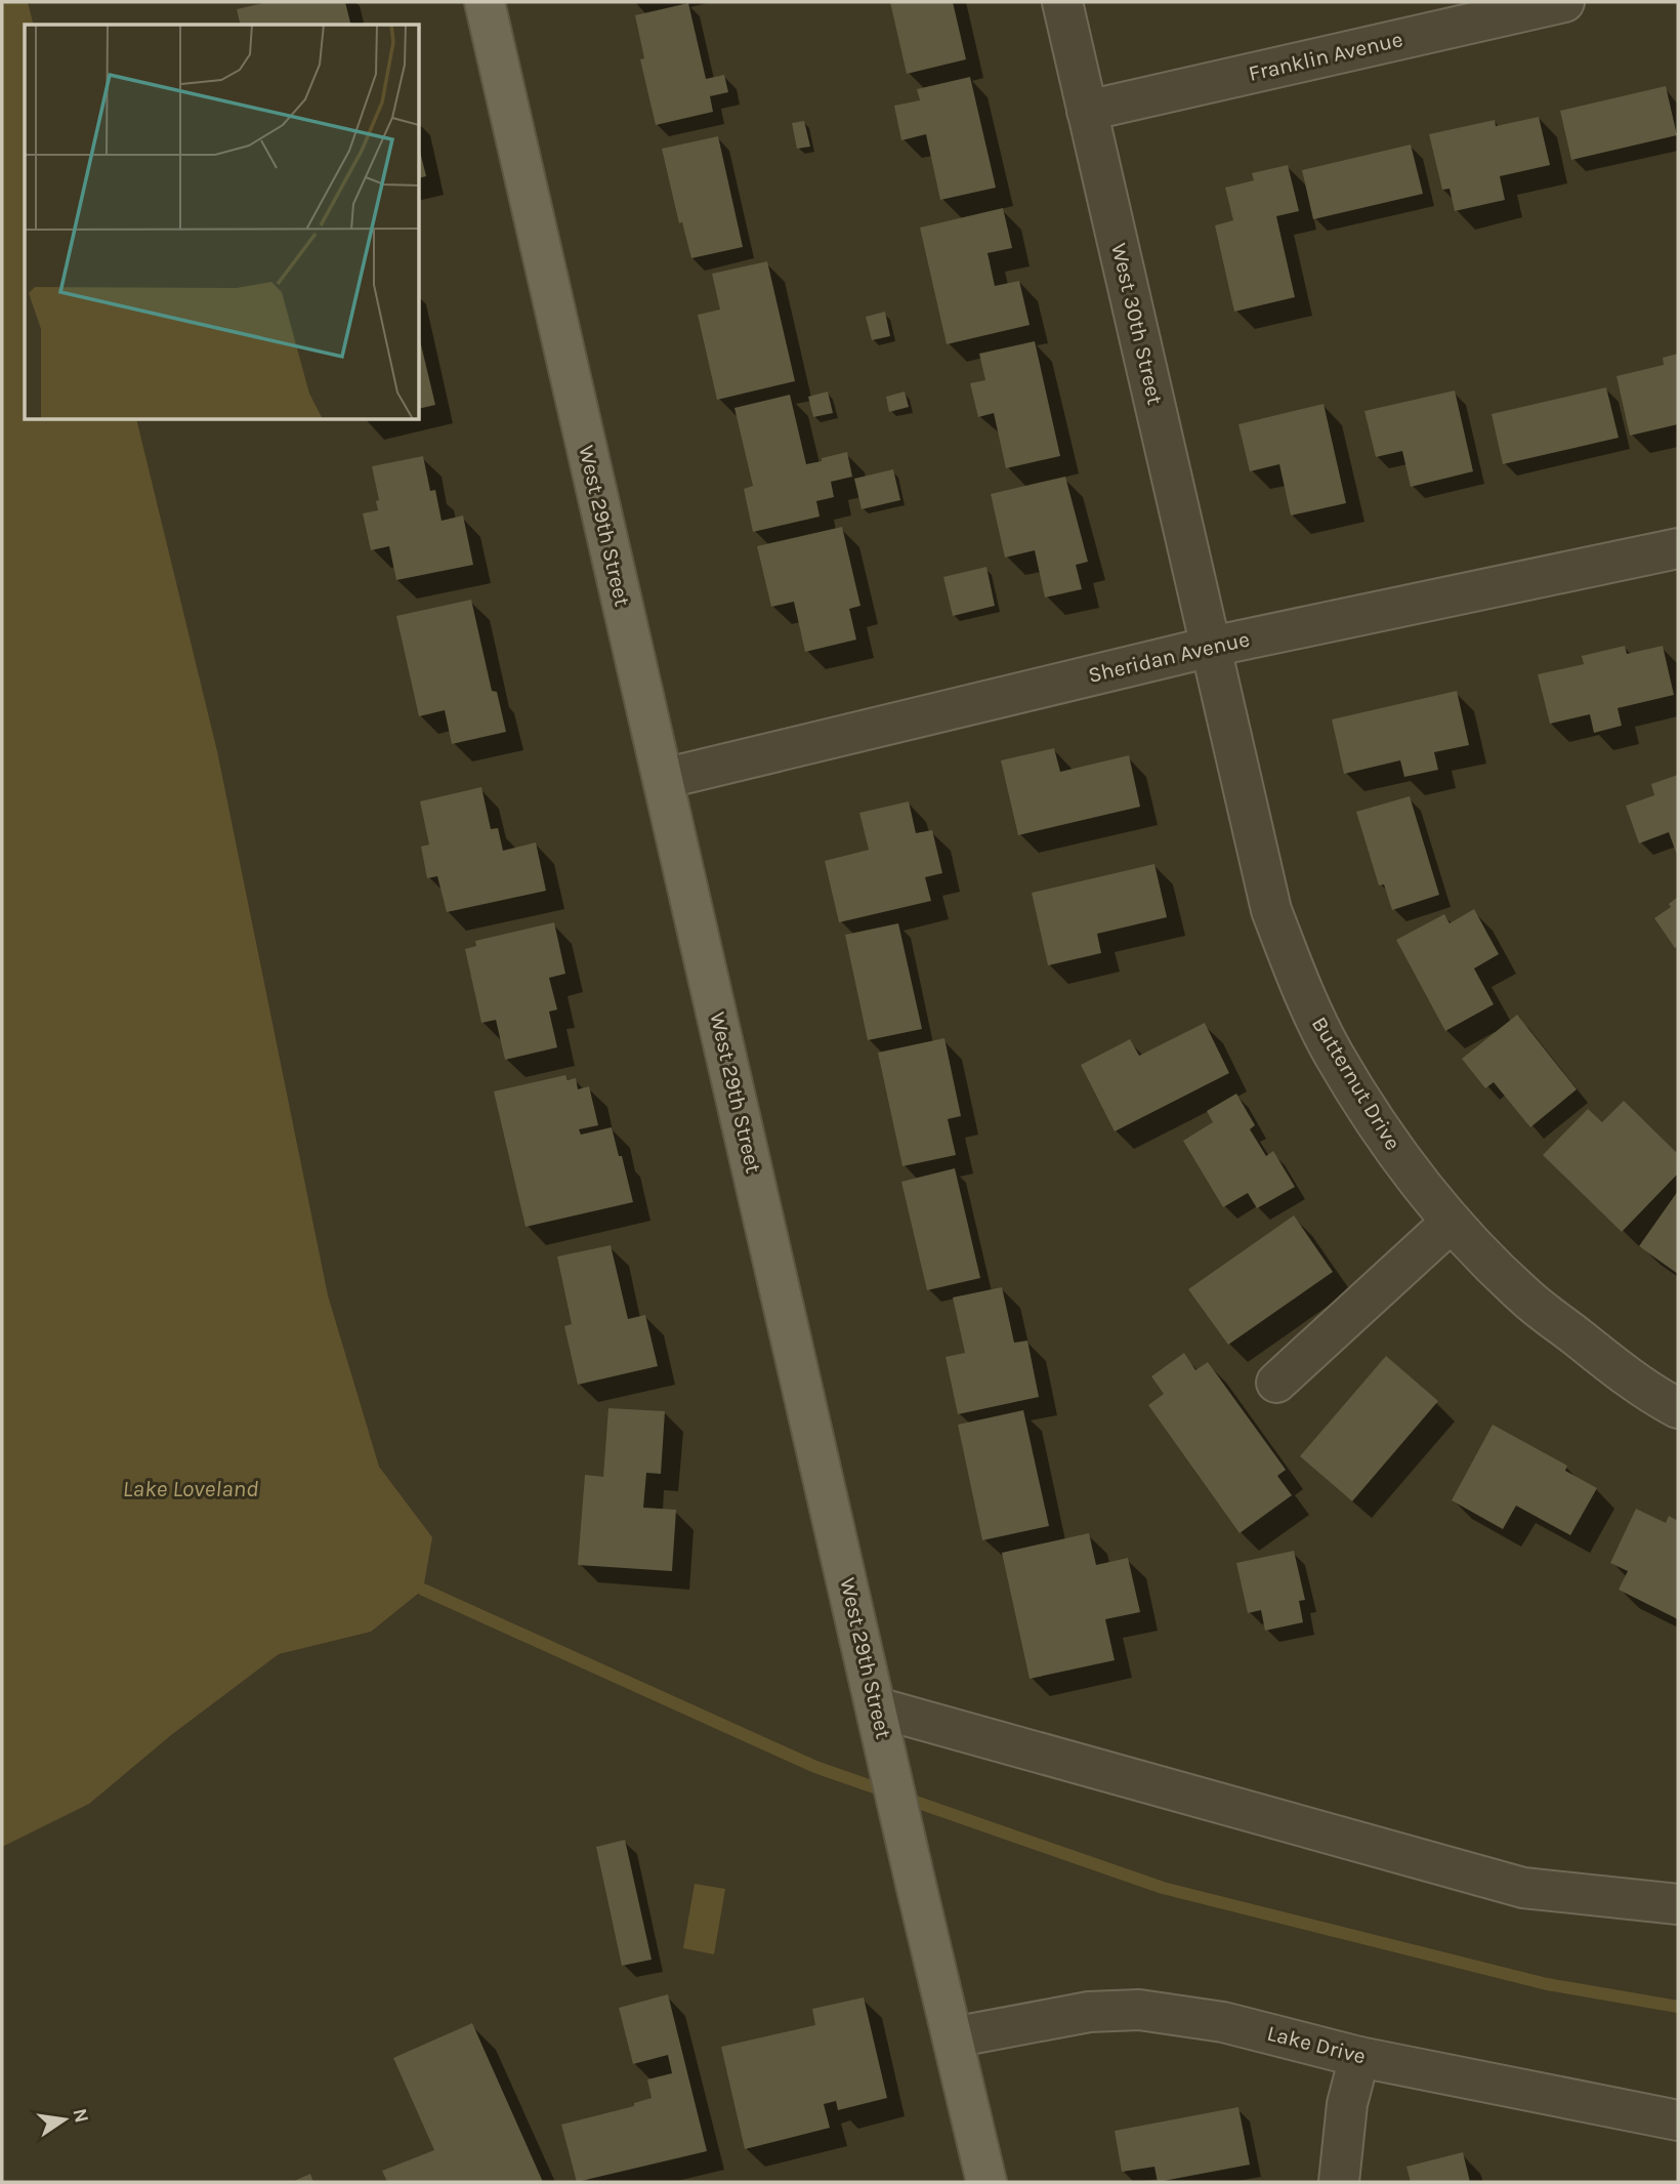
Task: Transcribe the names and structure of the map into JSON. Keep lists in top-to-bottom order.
{
  "streets": {
    "main road": ["West 29th Street"],
    "street": [
      "Franklin Avenue",
      "West 30th Street",
      "Sheridan Avenue",
      "Butternut Drive",
      "Lake Drive"
    ]
  },
  "crossings": [
    ["Franklin Avenue", "West 30th Street"],
    ["West 30th Street", "Sheridan Avenue"],
    ["West 30th Street", "Butternut Drive"],
    ["West 29th Street", "Sheridan Avenue"],
    ["West 29th Street", "Lake Drive"],
    ["Sheridan Avenue", "Butternut Drive"]
  ],
  "water": ["Lake Loveland"],
  "north": "right"
}
